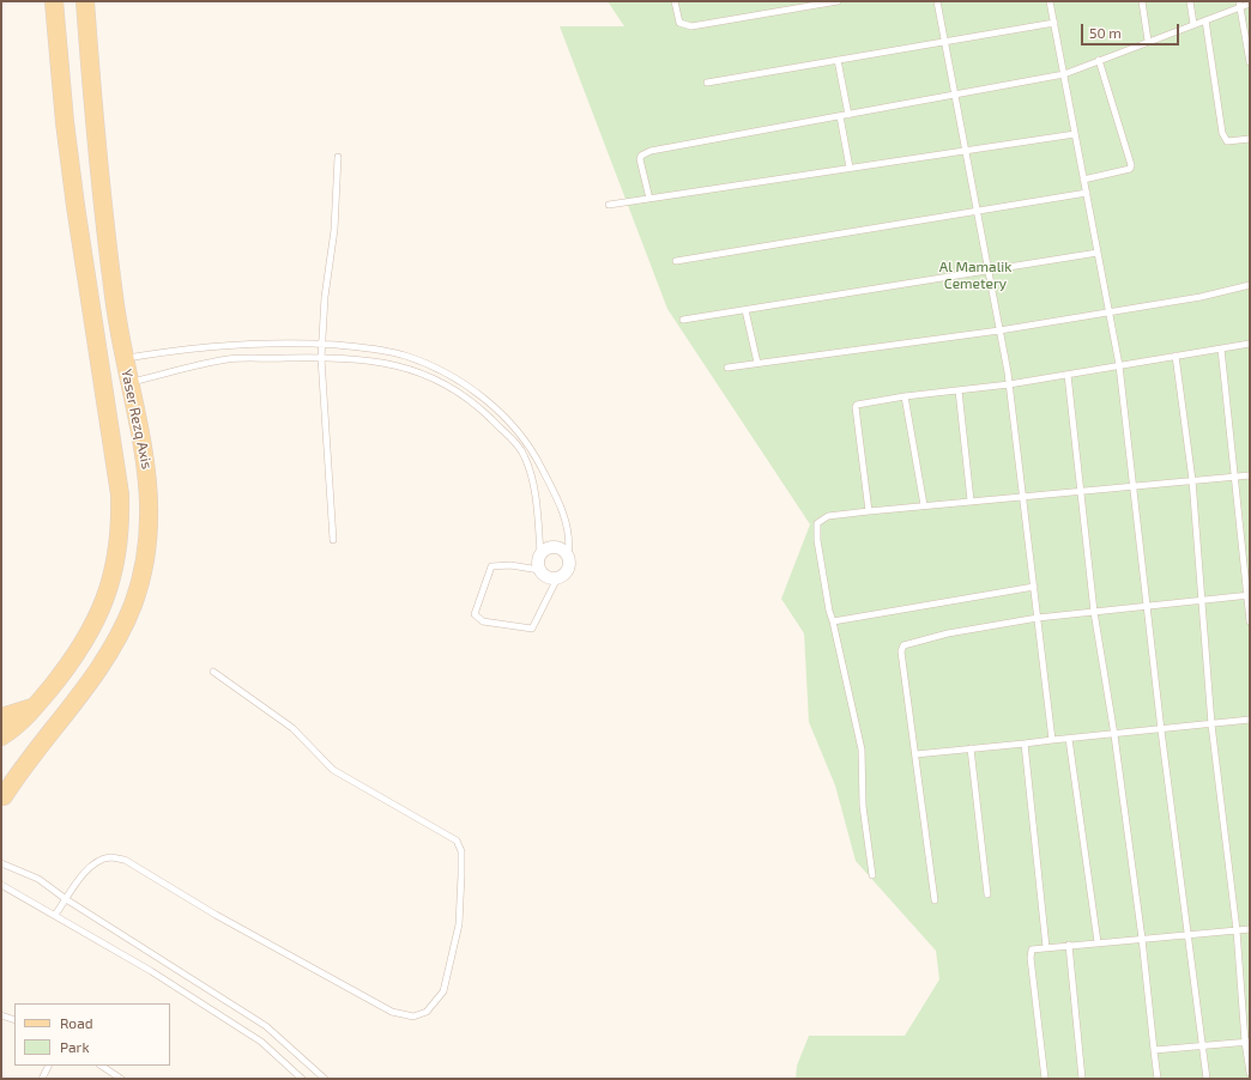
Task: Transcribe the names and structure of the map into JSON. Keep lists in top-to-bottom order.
{
  "streets": {
    "main road": ["Yaser Rezq Axis"]
  },
  "parks": ["Al Mamalik Cemetery"],
  "legend": ["Road", "Park"],
  "scale_bar": "50 m"
}
